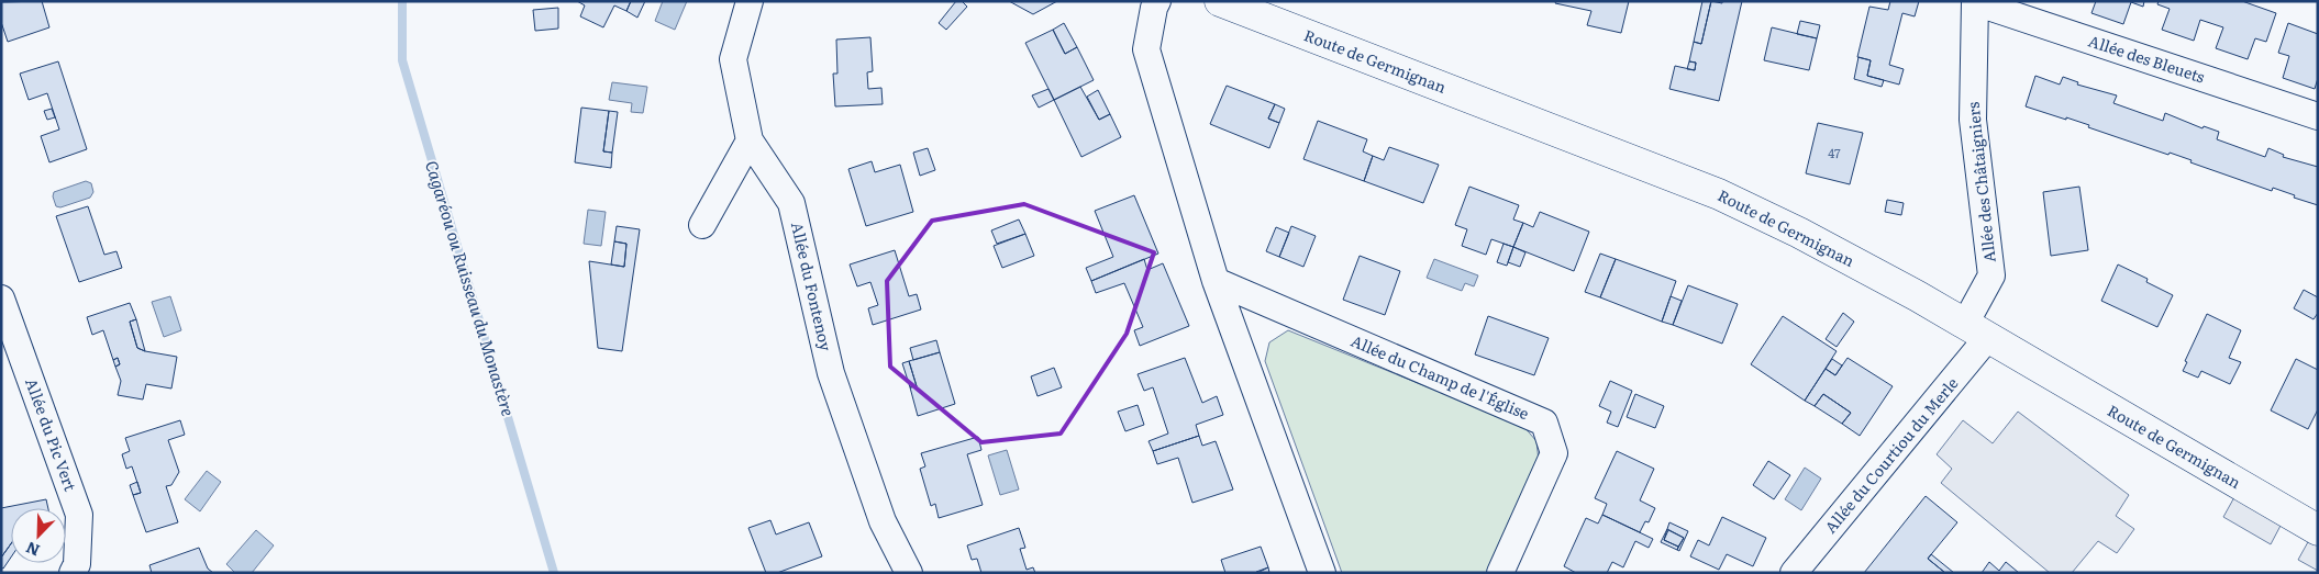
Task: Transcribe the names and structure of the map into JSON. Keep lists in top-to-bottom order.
{
  "streets": {
    "street": [
      "Allée des Bleuets",
      "Route de Germignan",
      "Allée des Châtaigniers",
      "Allée du Fontenoy",
      "Allée du Champ de l'Église",
      "Allée du Pic Vert",
      "Allée du Courtiou du Merle"
    ]
  },
  "crossings": [
    ["Allée des Bleuets", "Allée des Châtaigniers"],
    ["Route de Germignan", "Allée des Châtaigniers"],
    ["Route de Germignan", "Allée du Courtiou du Merle"],
    ["Allée des Châtaigniers", "Allée du Courtiou du Merle"]
  ],
  "water": ["Cagaréou ou Ruisseau du Monastère"],
  "house_numbers": ["47"],
  "north": "bottom left"
}
